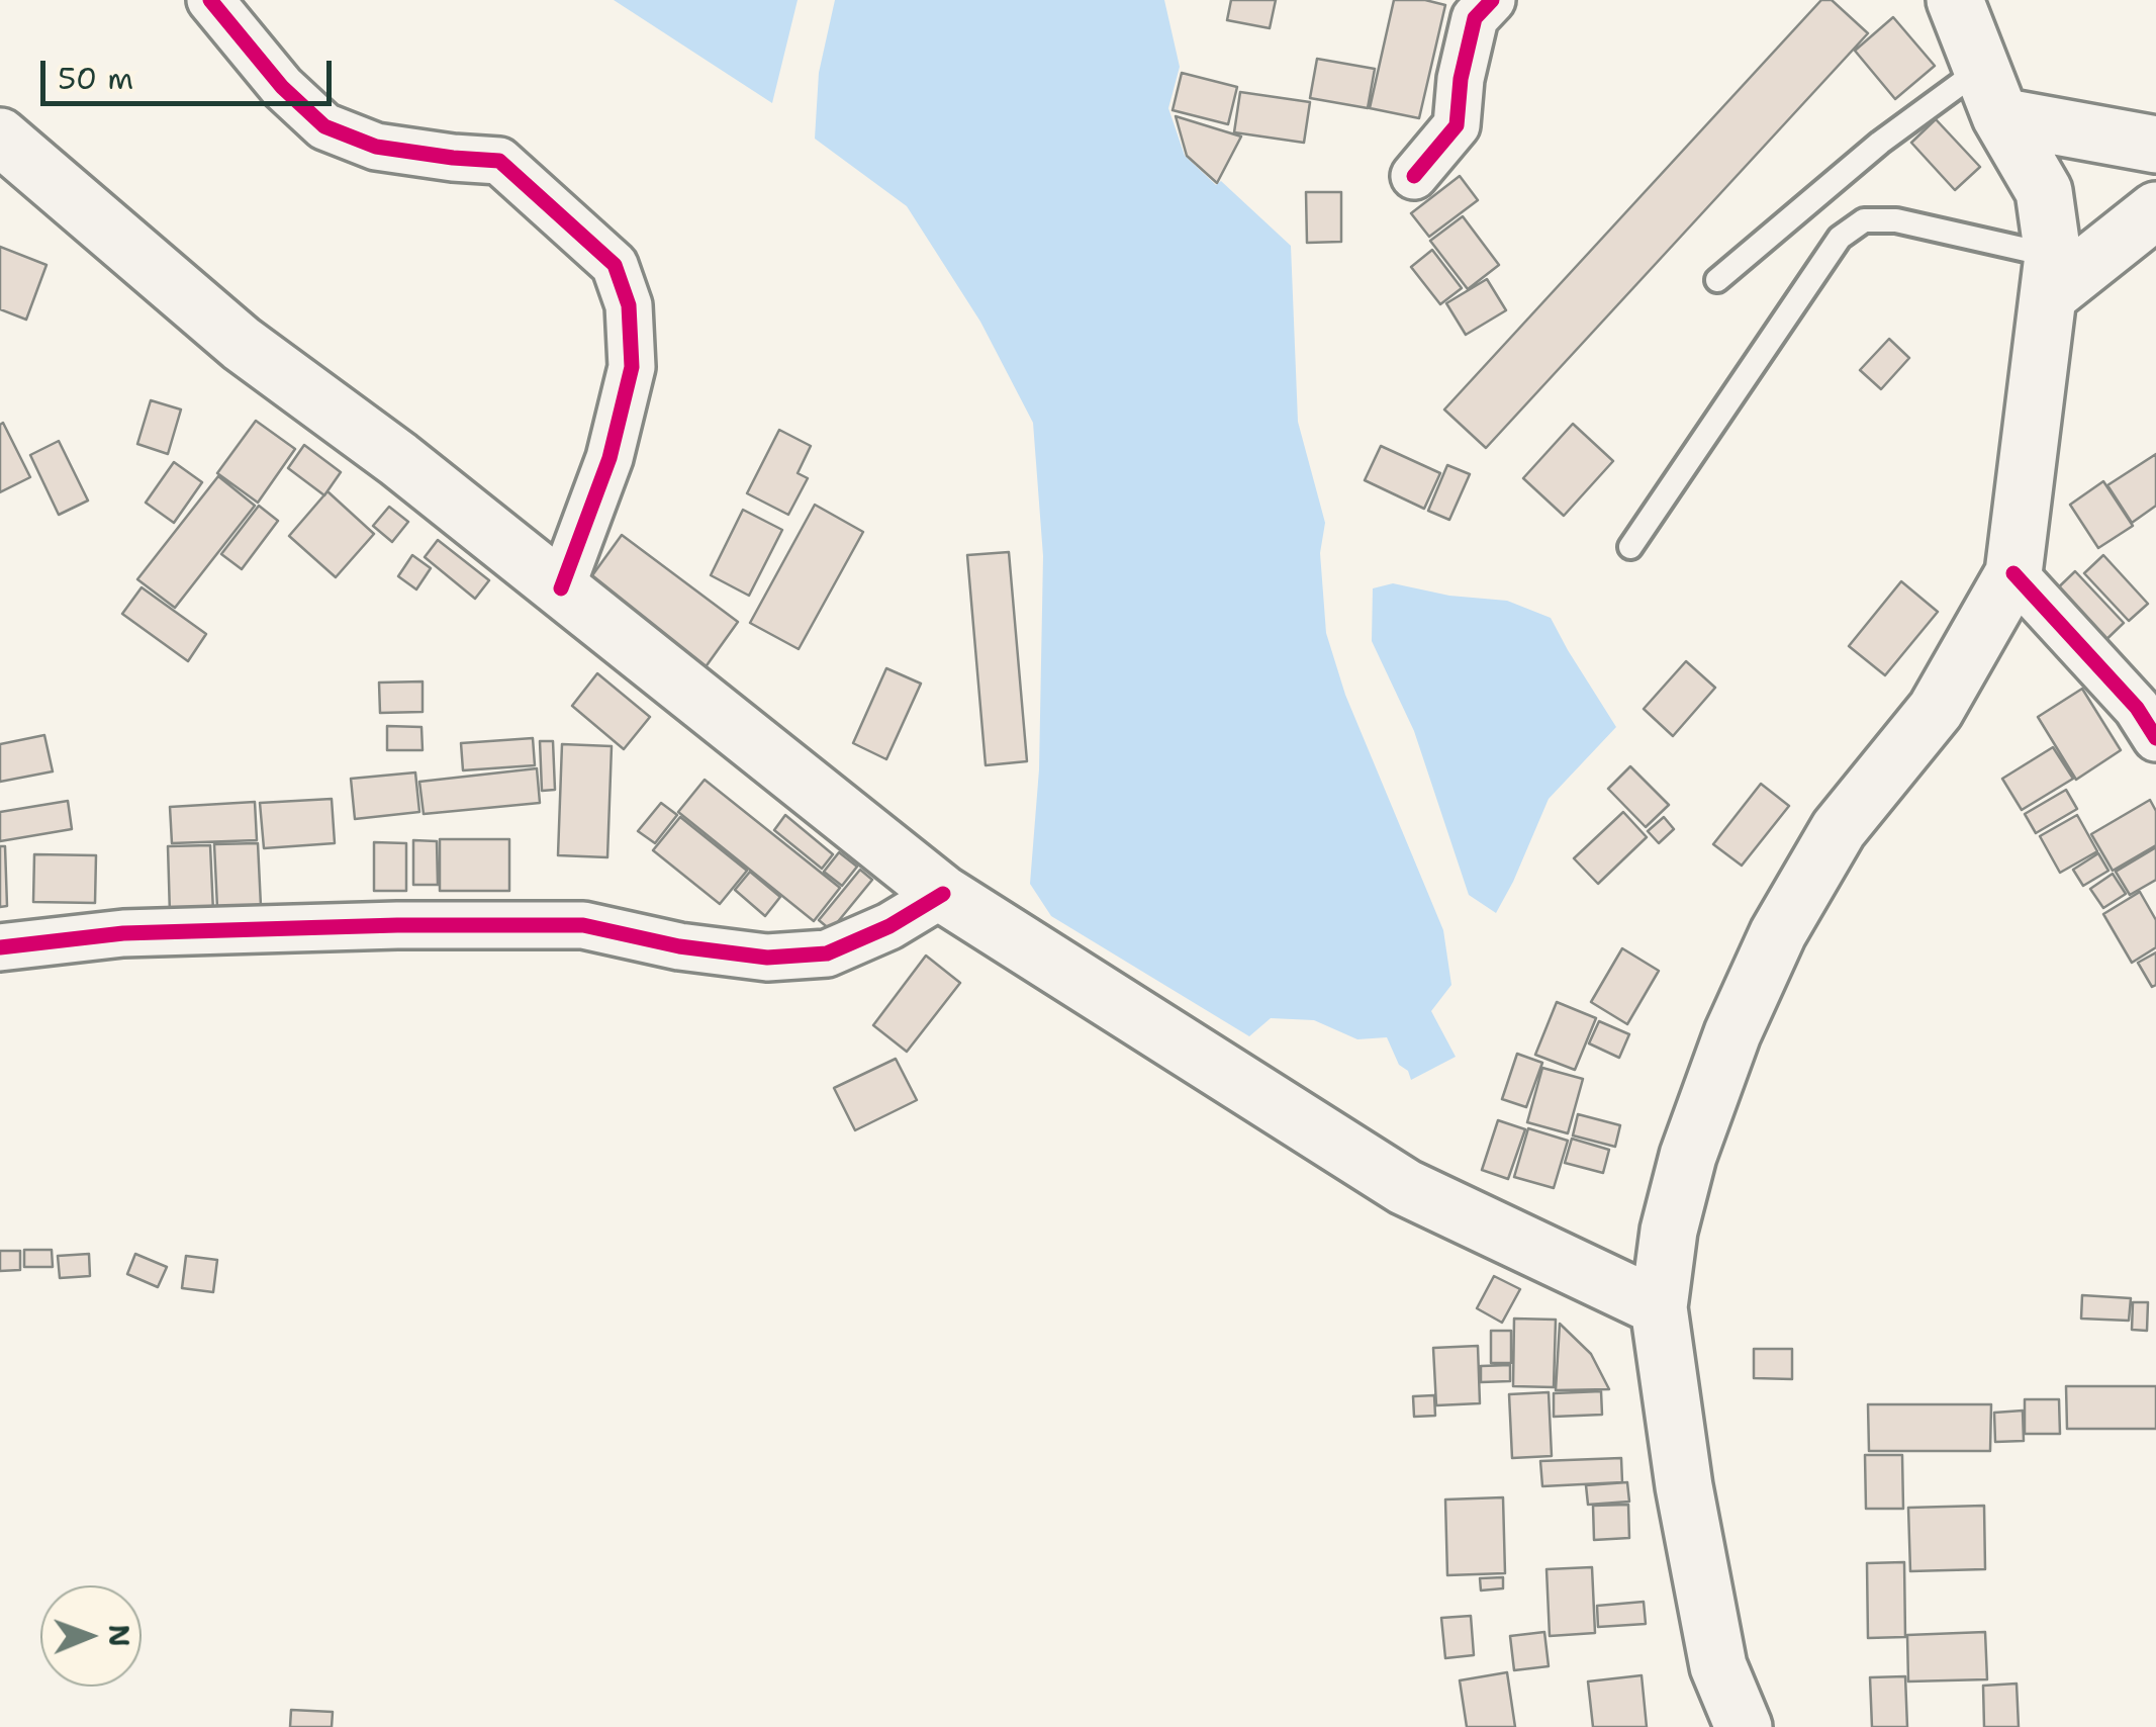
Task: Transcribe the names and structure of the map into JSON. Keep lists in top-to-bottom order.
{
  "scale_bar": "50 m",
  "north": "right"
}
